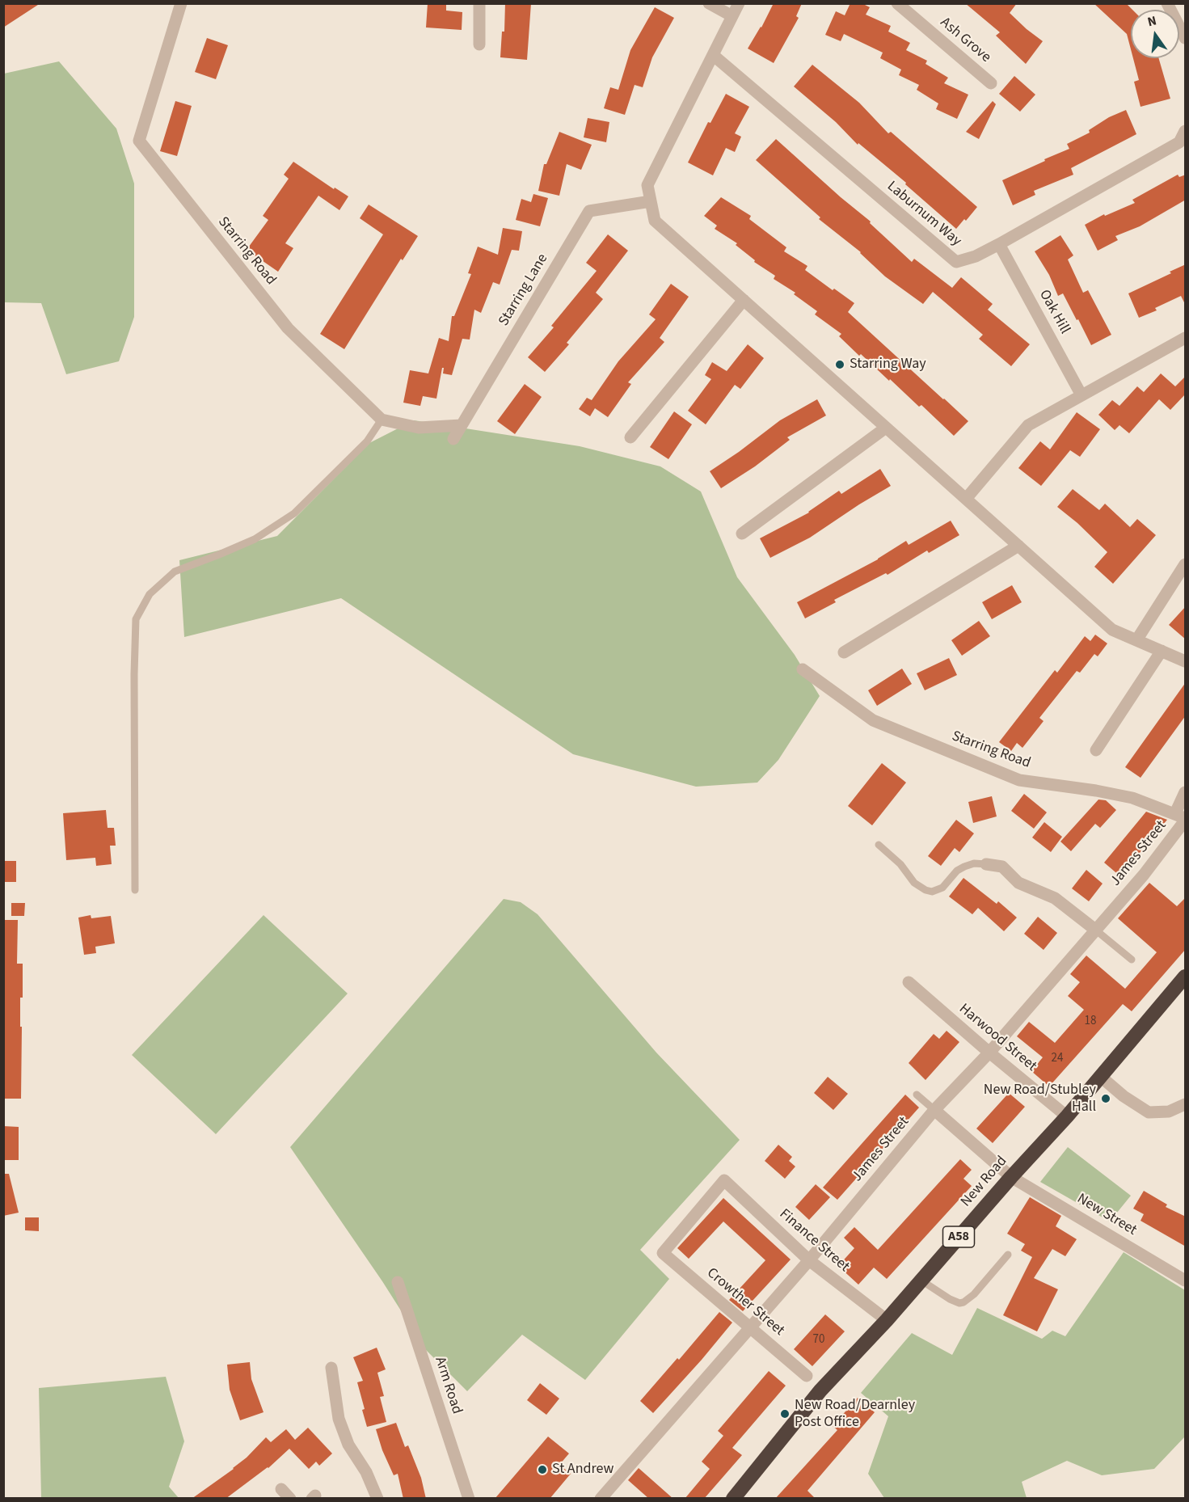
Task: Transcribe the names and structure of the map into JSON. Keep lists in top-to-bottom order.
{
  "streets": {
    "highway": ["New Road", "A58"],
    "street": [
      "Ash Grove",
      "Laburnum Way",
      "Starring Road",
      "Starring Lane",
      "Oak Hill",
      "James Street",
      "Harwood Street",
      "New Street",
      "Finance Street",
      "Crowther Street",
      "Arm Road"
    ]
  },
  "crossings": [
    ["Laburnum Way", "Oak Hill"],
    ["Starring Road", "James Street"],
    ["James Street", "Harwood Street"],
    ["James Street", "New Street"],
    ["James Street", "Finance Street"],
    ["James Street", "Crowther Street"],
    ["Harwood Street", "New Road"],
    ["New Road", "New Street"],
    ["New Road", "Finance Street"],
    ["Finance Street", "Crowther Street"]
  ],
  "places": [
    "Starring Way",
    "New Road/Stubley Hall",
    "New Road/Dearnley Post Office",
    "St Andrew"
  ],
  "house_numbers": ["18", "24", "70"],
  "north": "top"
}
